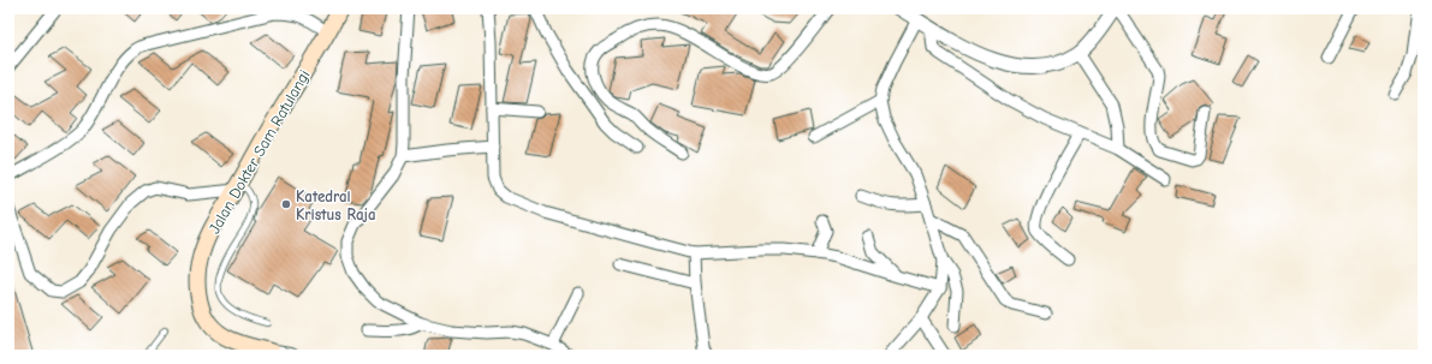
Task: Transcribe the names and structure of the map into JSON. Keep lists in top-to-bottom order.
{
  "streets": {
    "main road": ["Jalan Dokter Sam Ratulangi"]
  },
  "places": ["Katedral Kristus Raja"]
}
